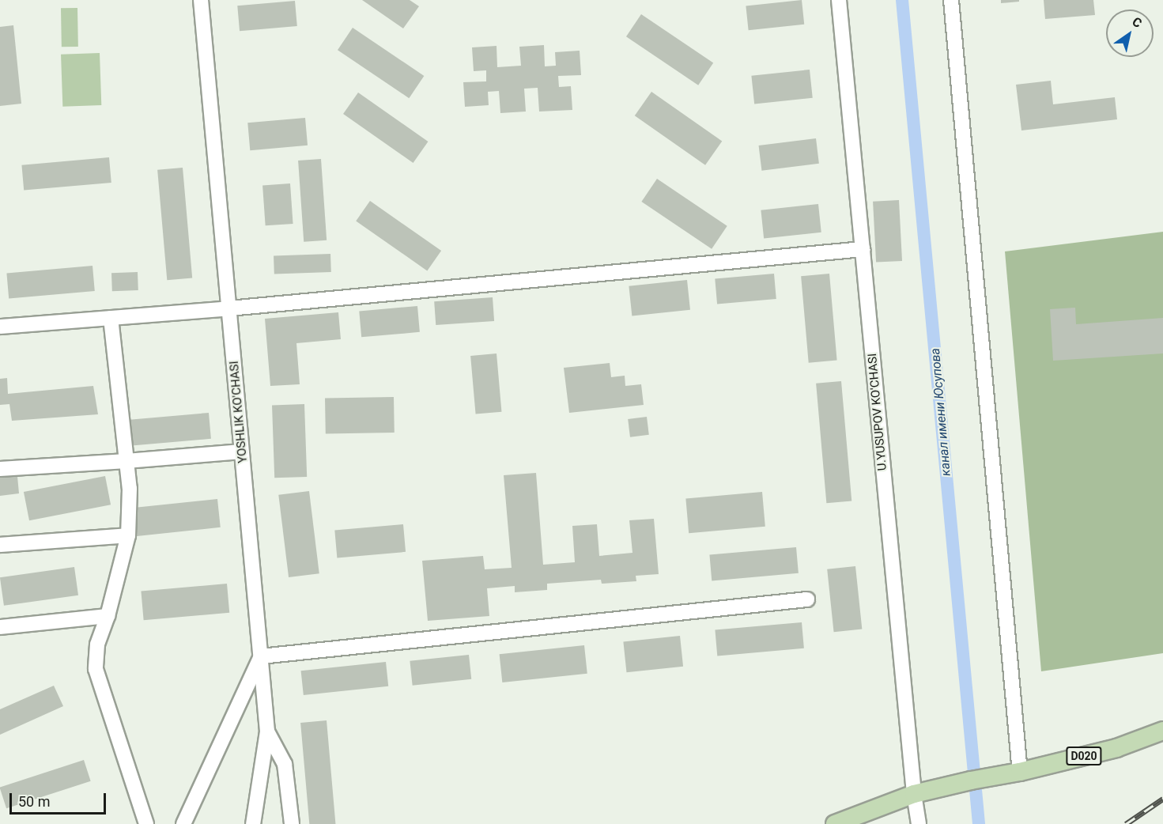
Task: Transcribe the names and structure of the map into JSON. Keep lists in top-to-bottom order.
{
  "streets": {
    "main road": ["D020"],
    "street": ["YOSHLIK KO'CHASI", "U.YUSUPOV KO'CHASI"]
  },
  "crossings": [
    ["U.YUSUPOV KO'CHASI", "D020"]
  ],
  "water": ["канал имени Юсупова"],
  "scale_bar": "50 m",
  "north": "top right"
}
